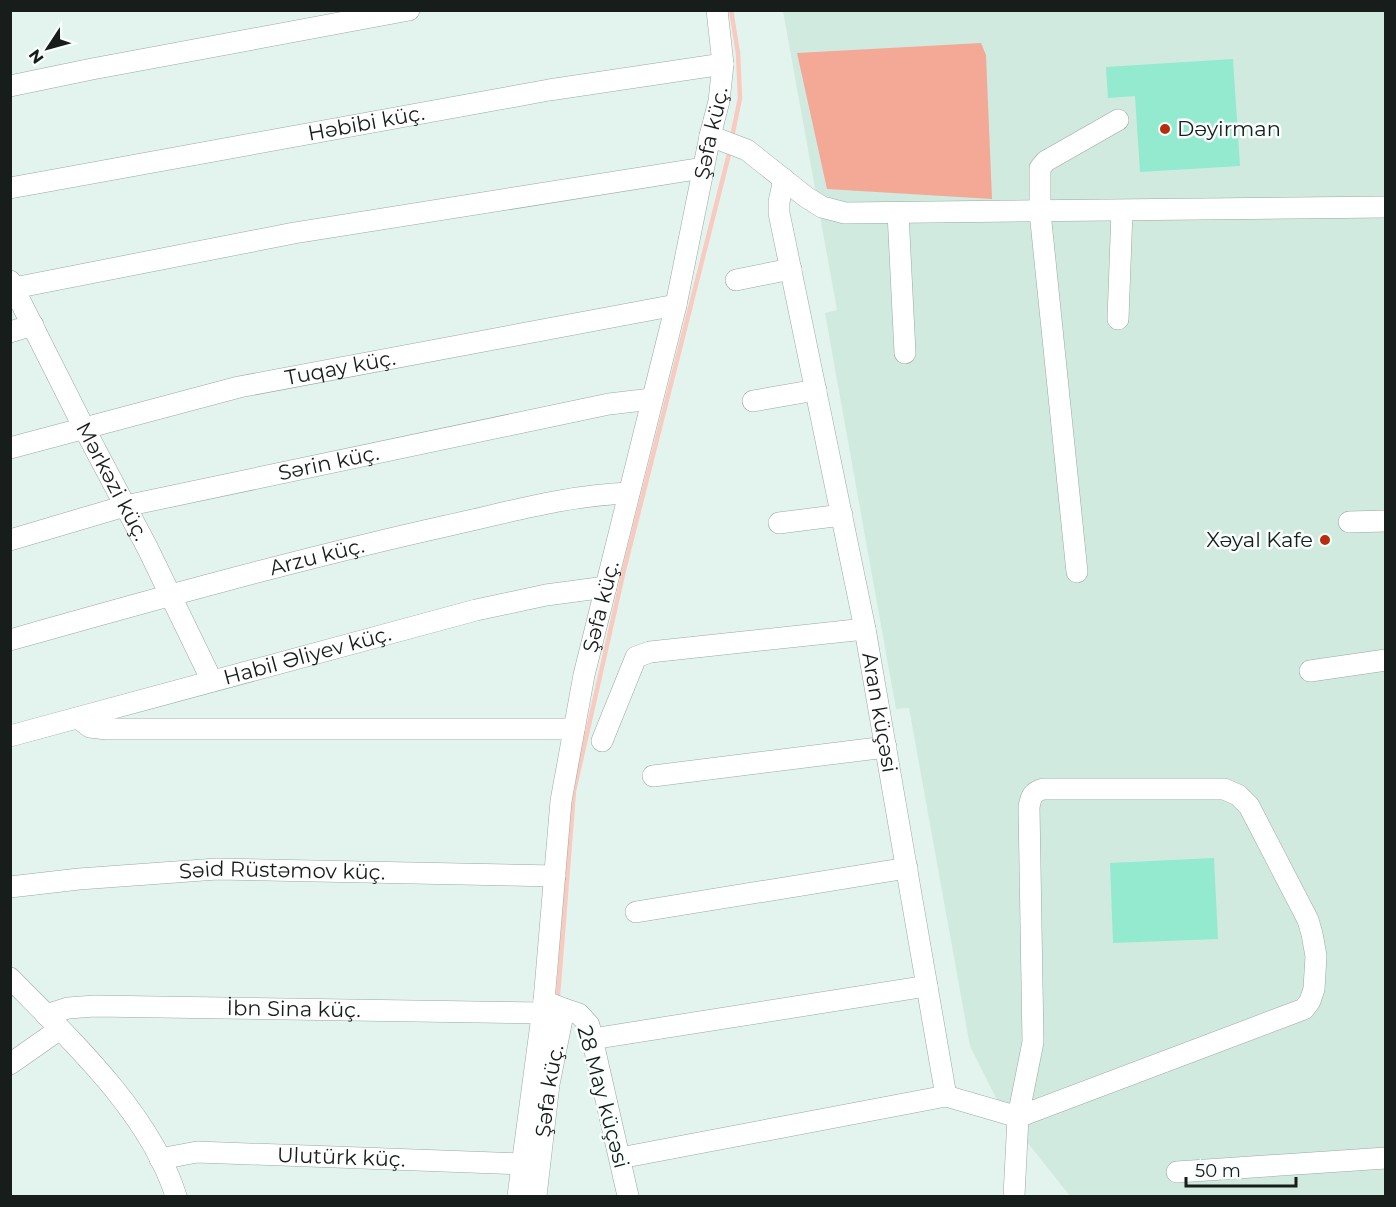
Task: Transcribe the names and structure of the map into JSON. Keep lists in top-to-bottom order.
{
  "streets": {
    "street": [
      "Həbibi küç.",
      "Şəfa küç.",
      "Tuqay küç.",
      "Sərin küç.",
      "Mərkəzi küç.",
      "Arzu küç.",
      "Habil Əliyev küç.",
      "Aran küçəsi",
      "Səid Rüstəmov küç.",
      "İbn Sina küç.",
      "28 May küçəsi",
      "Ulutürk küç."
    ]
  },
  "crossings": [
    ["Həbibi küç.", "Şəfa küç."],
    ["Şəfa küç.", "Tuqay küç."],
    ["Şəfa küç.", "Sərin küç."],
    ["Şəfa küç.", "Arzu küç."],
    ["Şəfa küç.", "Habil Əliyev küç."],
    ["Şəfa küç.", "Səid Rüstəmov küç."],
    ["Şəfa küç.", "İbn Sina küç."],
    ["Şəfa küç.", "28 May küçəsi"],
    ["Tuqay küç.", "Mərkəzi küç."],
    ["Sərin küç.", "Mərkəzi küç."],
    ["Mərkəzi küç.", "Arzu küç."],
    ["Mərkəzi küç.", "Habil Əliyev küç."],
    ["İbn Sina küç.", "28 May küçəsi"]
  ],
  "places": ["Dəyirman", "Xəyal Kafe"],
  "scale_bar": "50 m",
  "north": "bottom left"
}
